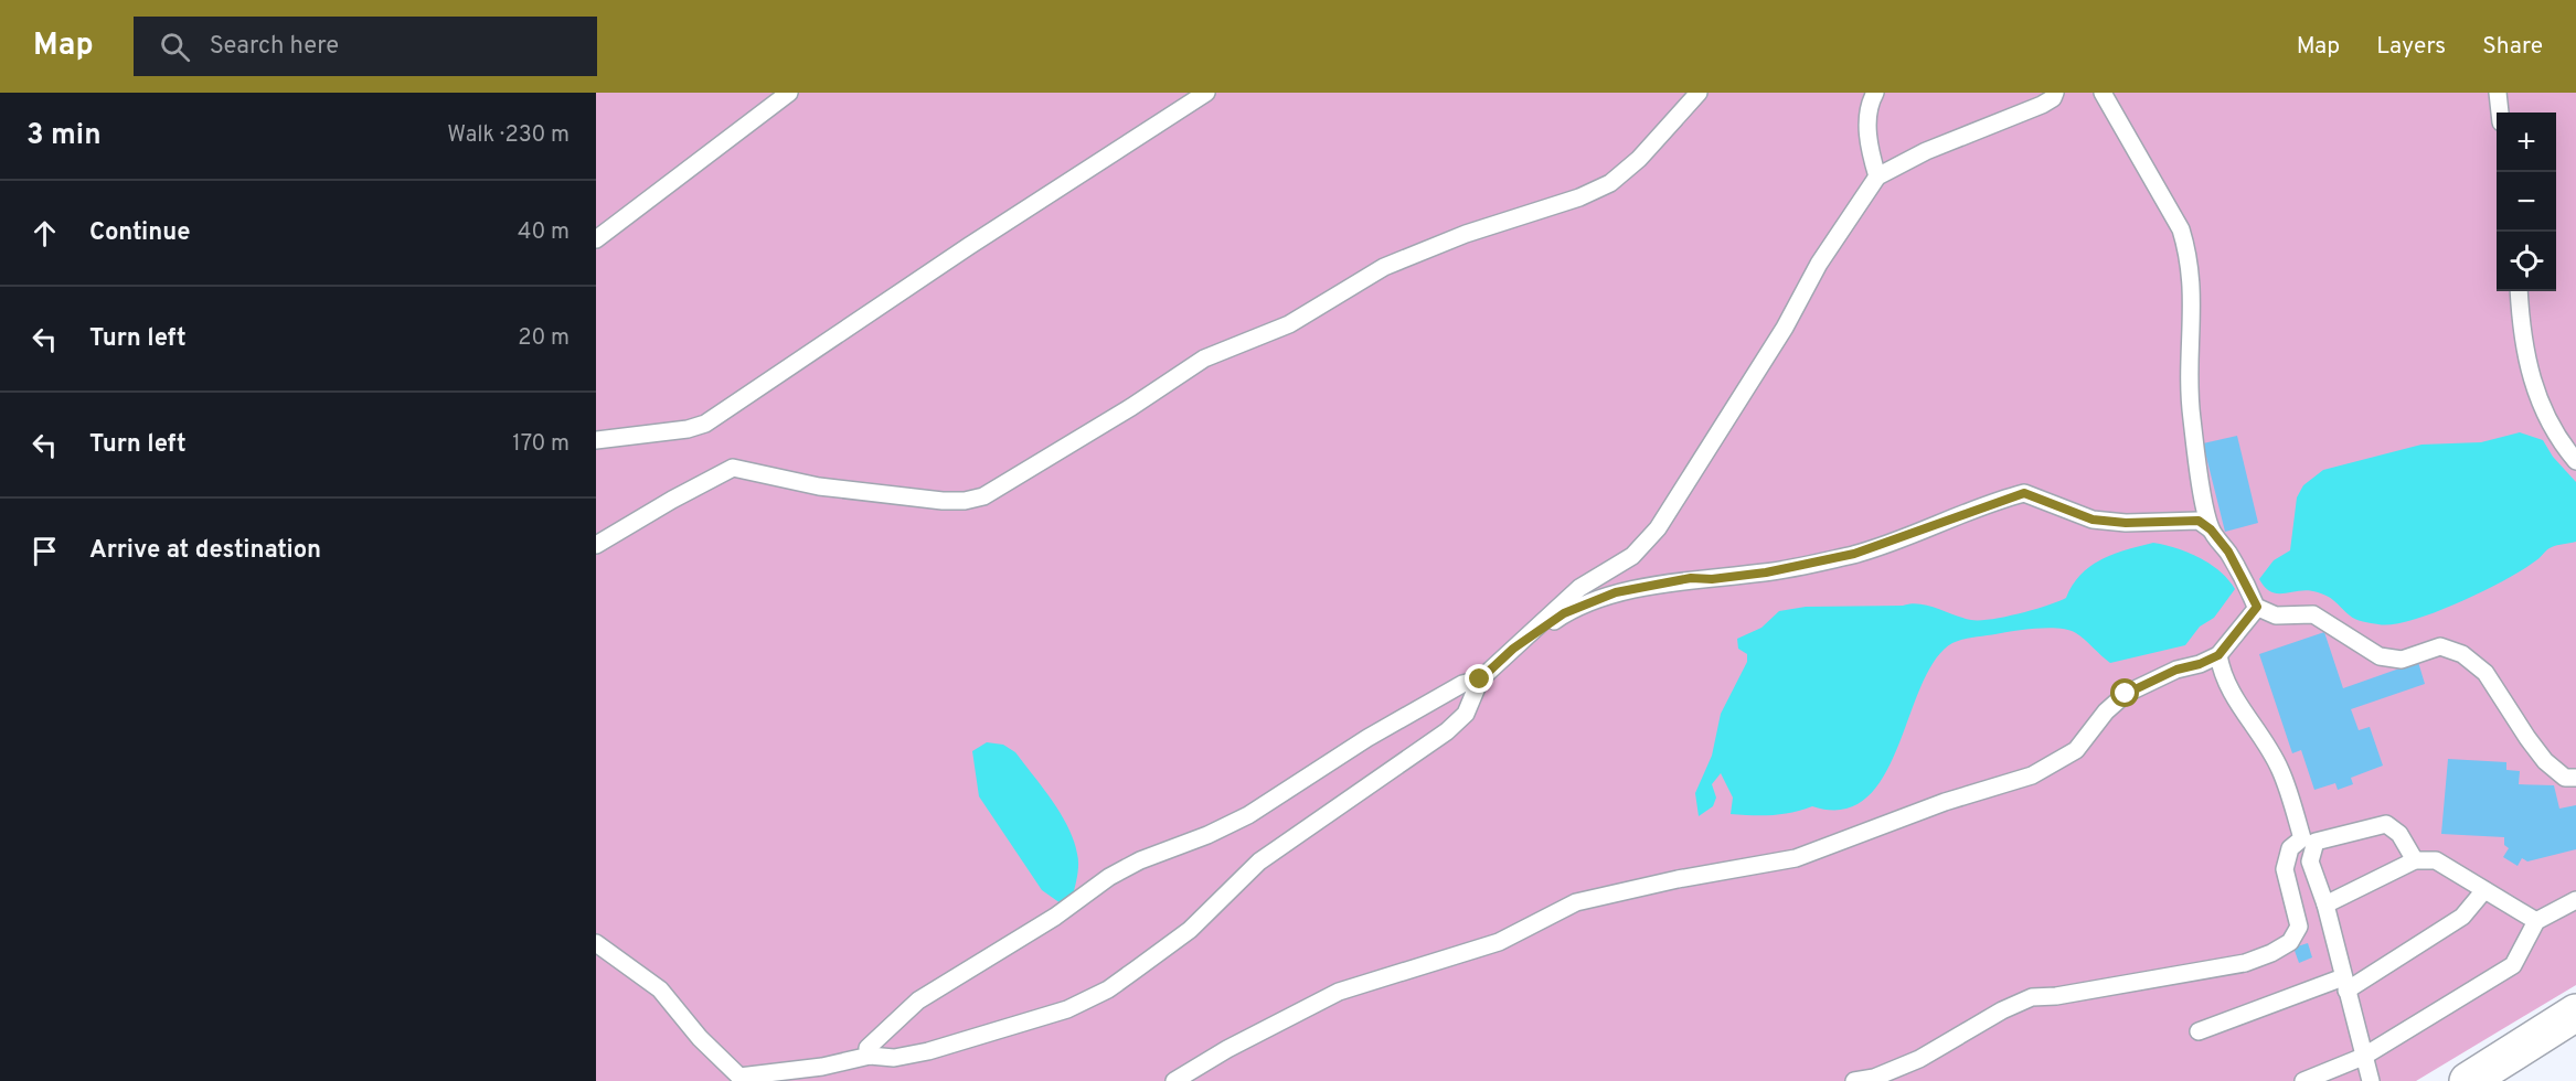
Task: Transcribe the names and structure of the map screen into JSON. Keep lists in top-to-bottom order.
{
  "page": {
    "header": "Map",
    "search": "Search here",
    "nav": ["Map", "Layers", "Share"],
    "heading": ["3 min", "Walk · 230 m"],
    "map_buttons": ["+", "−"],
    "list": [
      ["Continue", "40 m"],
      ["Turn left", "20 m"],
      ["Turn left", "170 m"],
      "Arrive at destination"
    ]
  }
}
